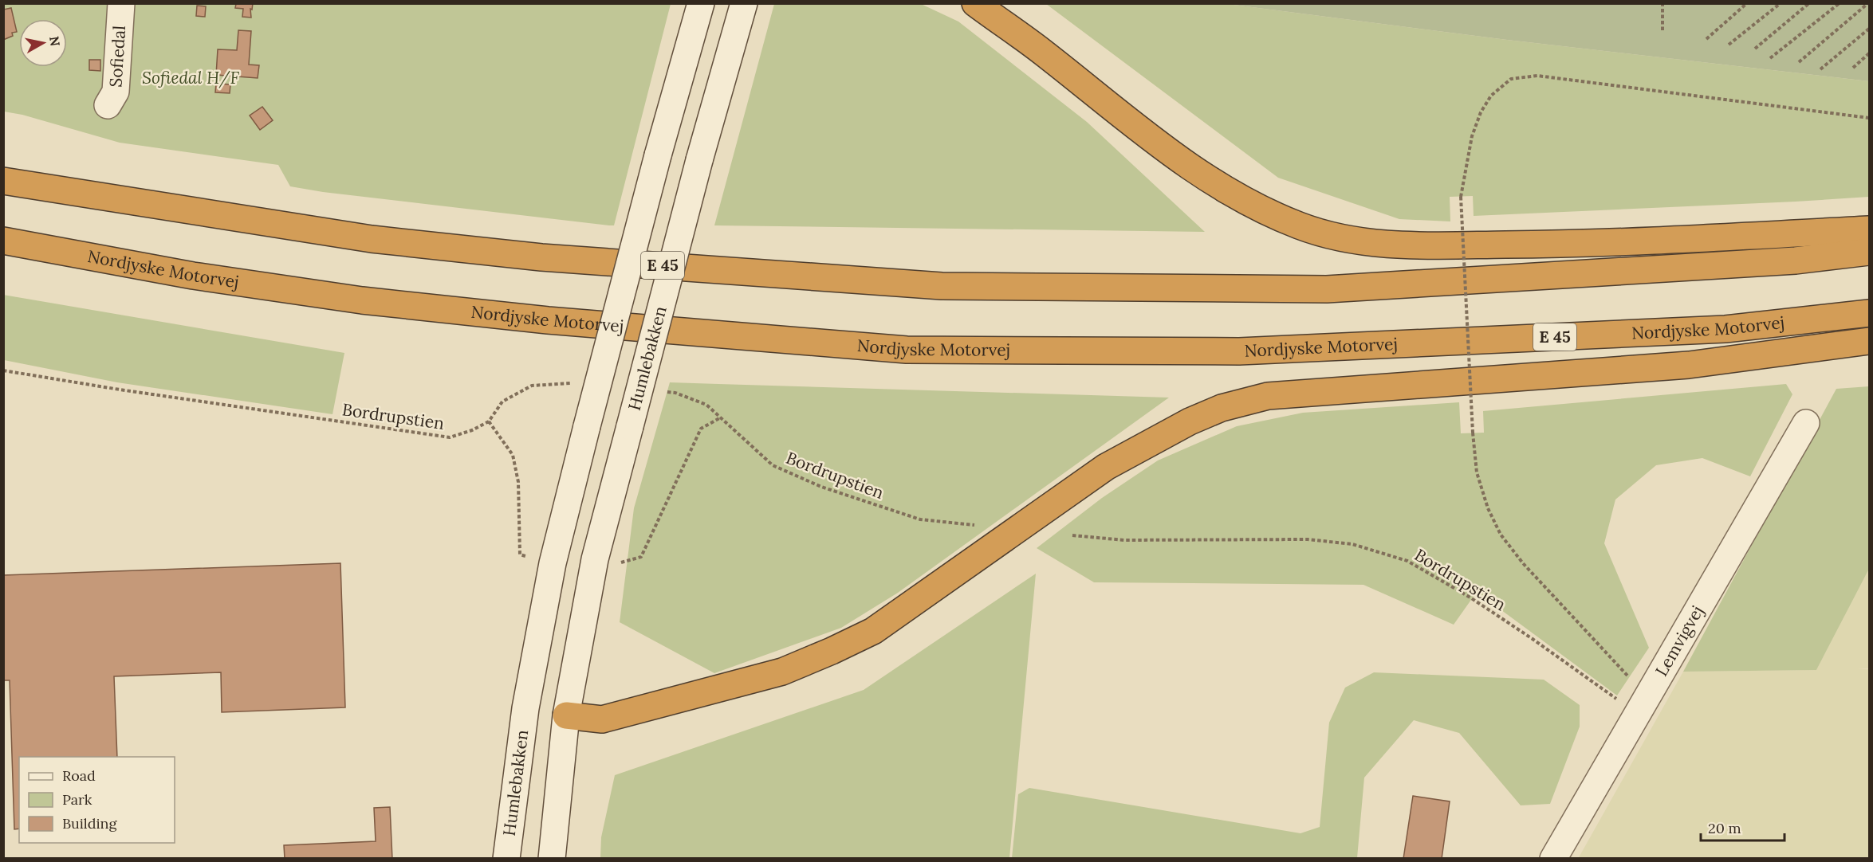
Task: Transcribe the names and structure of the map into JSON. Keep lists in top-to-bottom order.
{
  "streets": {
    "highway": ["E 45", "Nordjyske Motorvej"],
    "street": ["Sofiedal", "Humlebakken", "Lemvigvej"],
    "path": ["Bordrupstien"]
  },
  "crossings": [
    ["Bordrupstien", "Lemvigvej"]
  ],
  "parks": ["Sofiedal H/F"],
  "legend": ["Road", "Park", "Building"],
  "scale_bar": "20 m",
  "north": "right"
}
